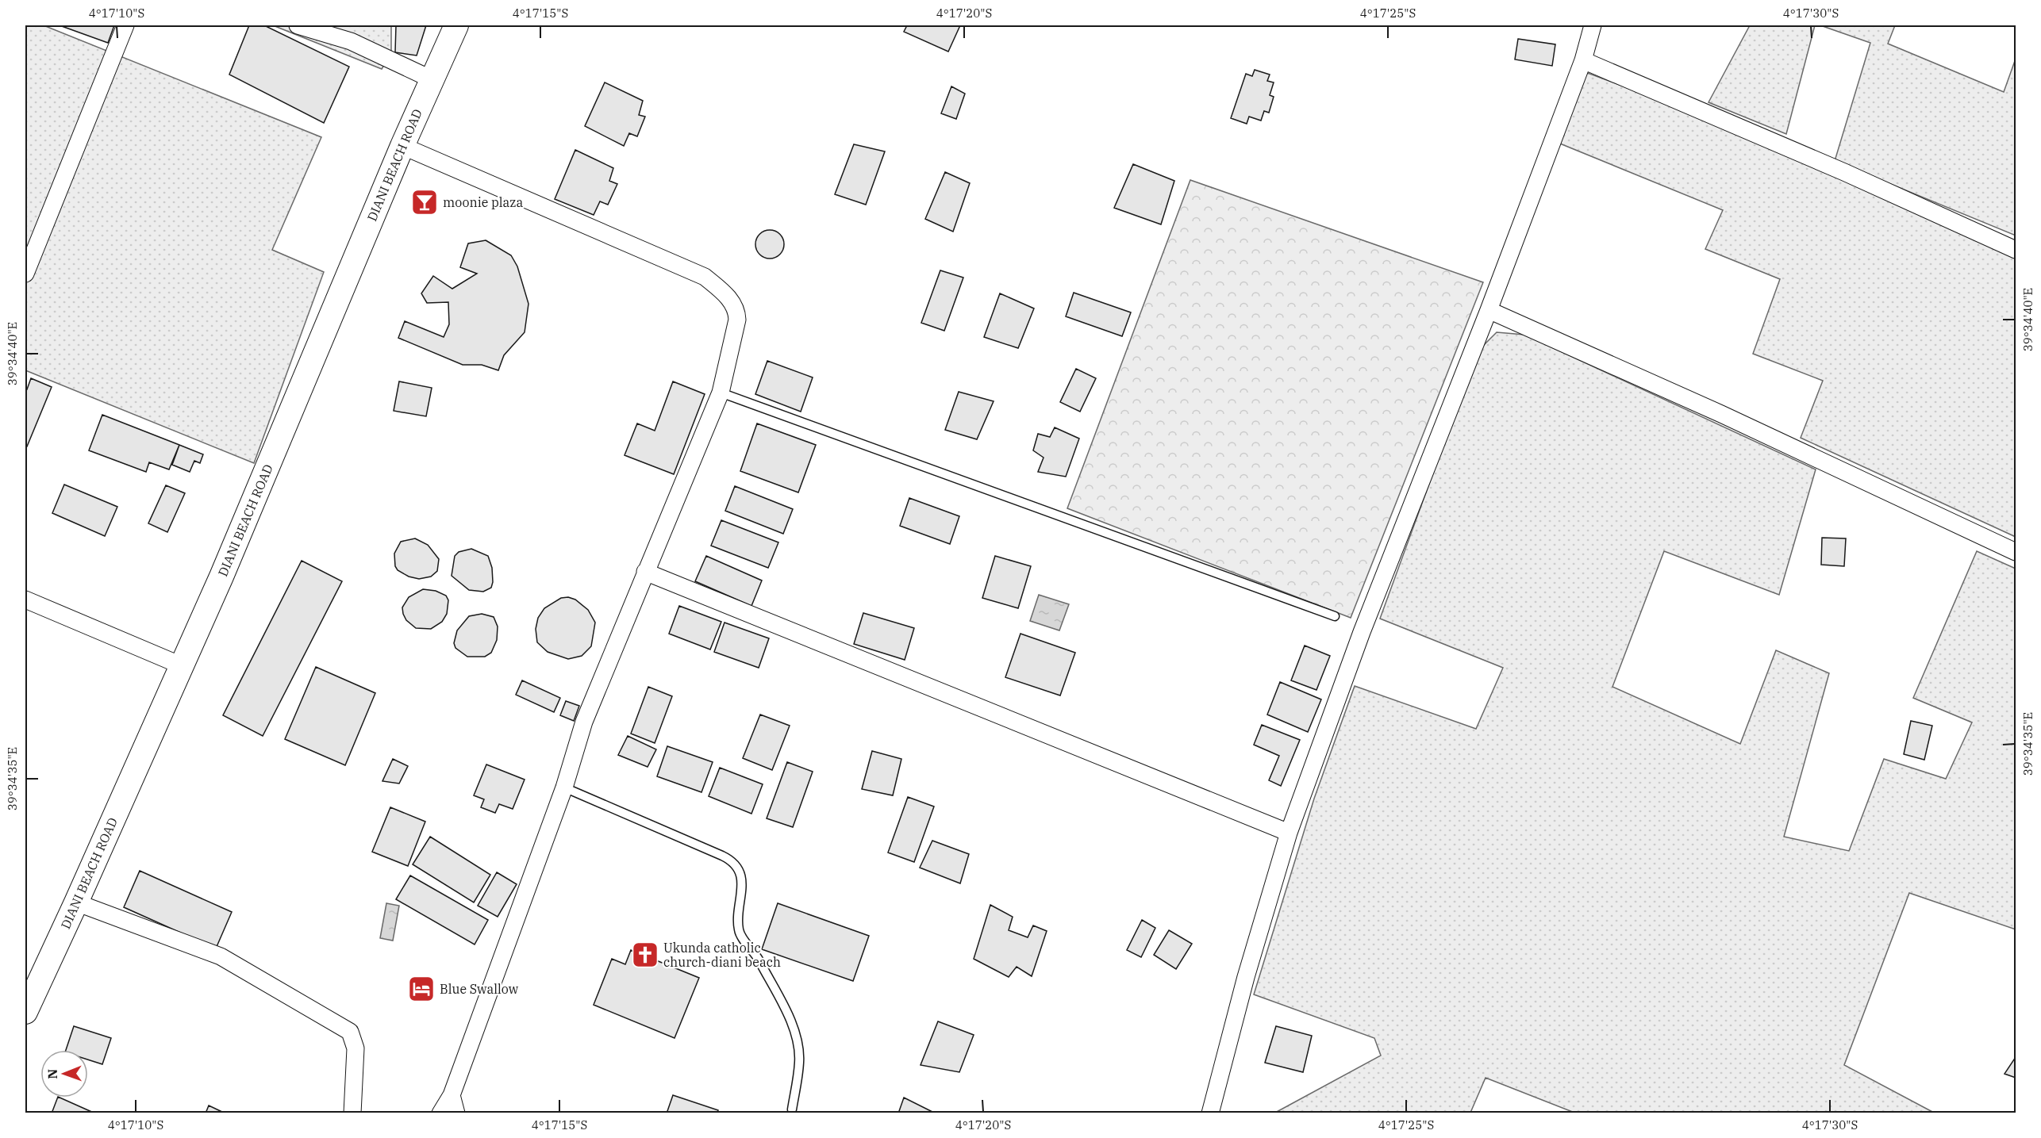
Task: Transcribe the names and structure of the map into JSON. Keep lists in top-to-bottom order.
{
  "streets": {
    "main road": ["DIANI BEACH ROAD"]
  },
  "places": {
    "bar": ["moonie plaza"],
    "church": ["Ukunda catholic church-diani beach"],
    "hotel": ["Blue Swallow"]
  },
  "north": "left",
  "coordinates": [
    "4°17'10\"S",
    "4°17'15\"S",
    "4°17'20\"S",
    "4°17'25\"S",
    "4°17'30\"S",
    "39°34'40\"E",
    "39°34'35\"E"
  ]
}
